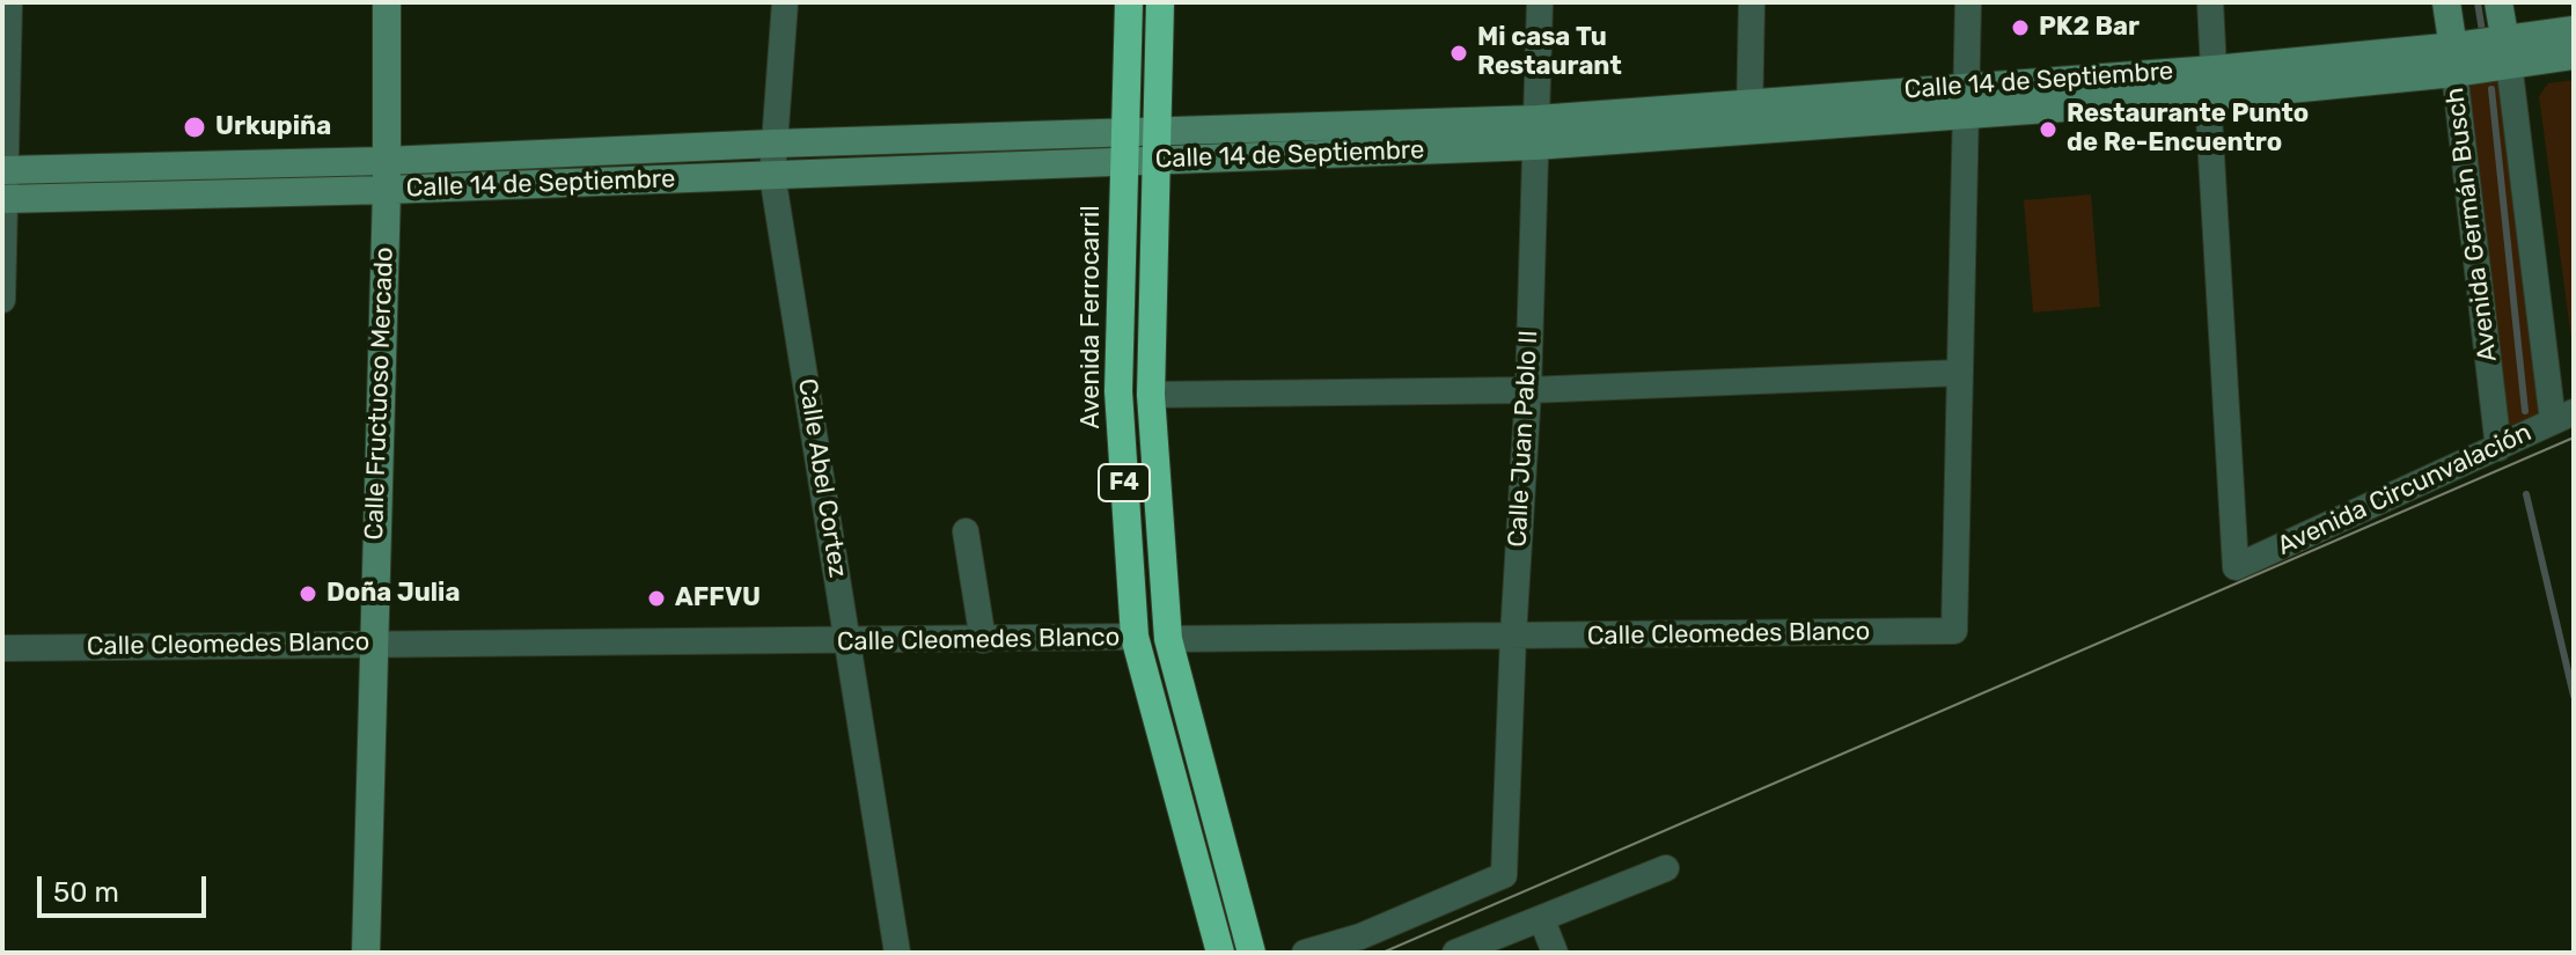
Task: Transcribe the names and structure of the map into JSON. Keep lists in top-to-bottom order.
{
  "streets": {
    "highway": ["Avenida Ferrocarril", "F4"],
    "street": [
      "Calle 14 de Septiembre",
      "Avenida Germán Busch",
      "Calle Fructuoso Mercado",
      "Calle Juan Pablo II",
      "Calle Abel Cortez",
      "Avenida Circunvalación",
      "Calle Cleomedes Blanco"
    ]
  },
  "crossings": [
    ["Calle 14 de Septiembre", "Avenida Germán Busch"],
    ["Calle 14 de Septiembre", "Avenida Ferrocarril"],
    ["Calle 14 de Septiembre", "Calle Fructuoso Mercado"],
    ["Calle 14 de Septiembre", "Calle Juan Pablo II"],
    ["Calle 14 de Septiembre", "Calle Abel Cortez"],
    ["Calle 14 de Septiembre", "F4"],
    ["Calle 14 de Septiembre", "Avenida Circunvalación"],
    ["Avenida Germán Busch", "Avenida Circunvalación"],
    ["Avenida Ferrocarril", "Calle Cleomedes Blanco"],
    ["Calle Fructuoso Mercado", "Calle Cleomedes Blanco"],
    ["Calle Juan Pablo II", "Calle Cleomedes Blanco"],
    ["Calle Abel Cortez", "Calle Cleomedes Blanco"],
    ["F4", "Calle Cleomedes Blanco"]
  ],
  "places": [
    "PK2 Bar",
    "Mi casa Tu Restaurant",
    "Urkupiña",
    "Restaurante Punto de Re-Encuentro",
    "Doña Julia",
    "AFFVU"
  ],
  "scale_bar": "50 m"
}
